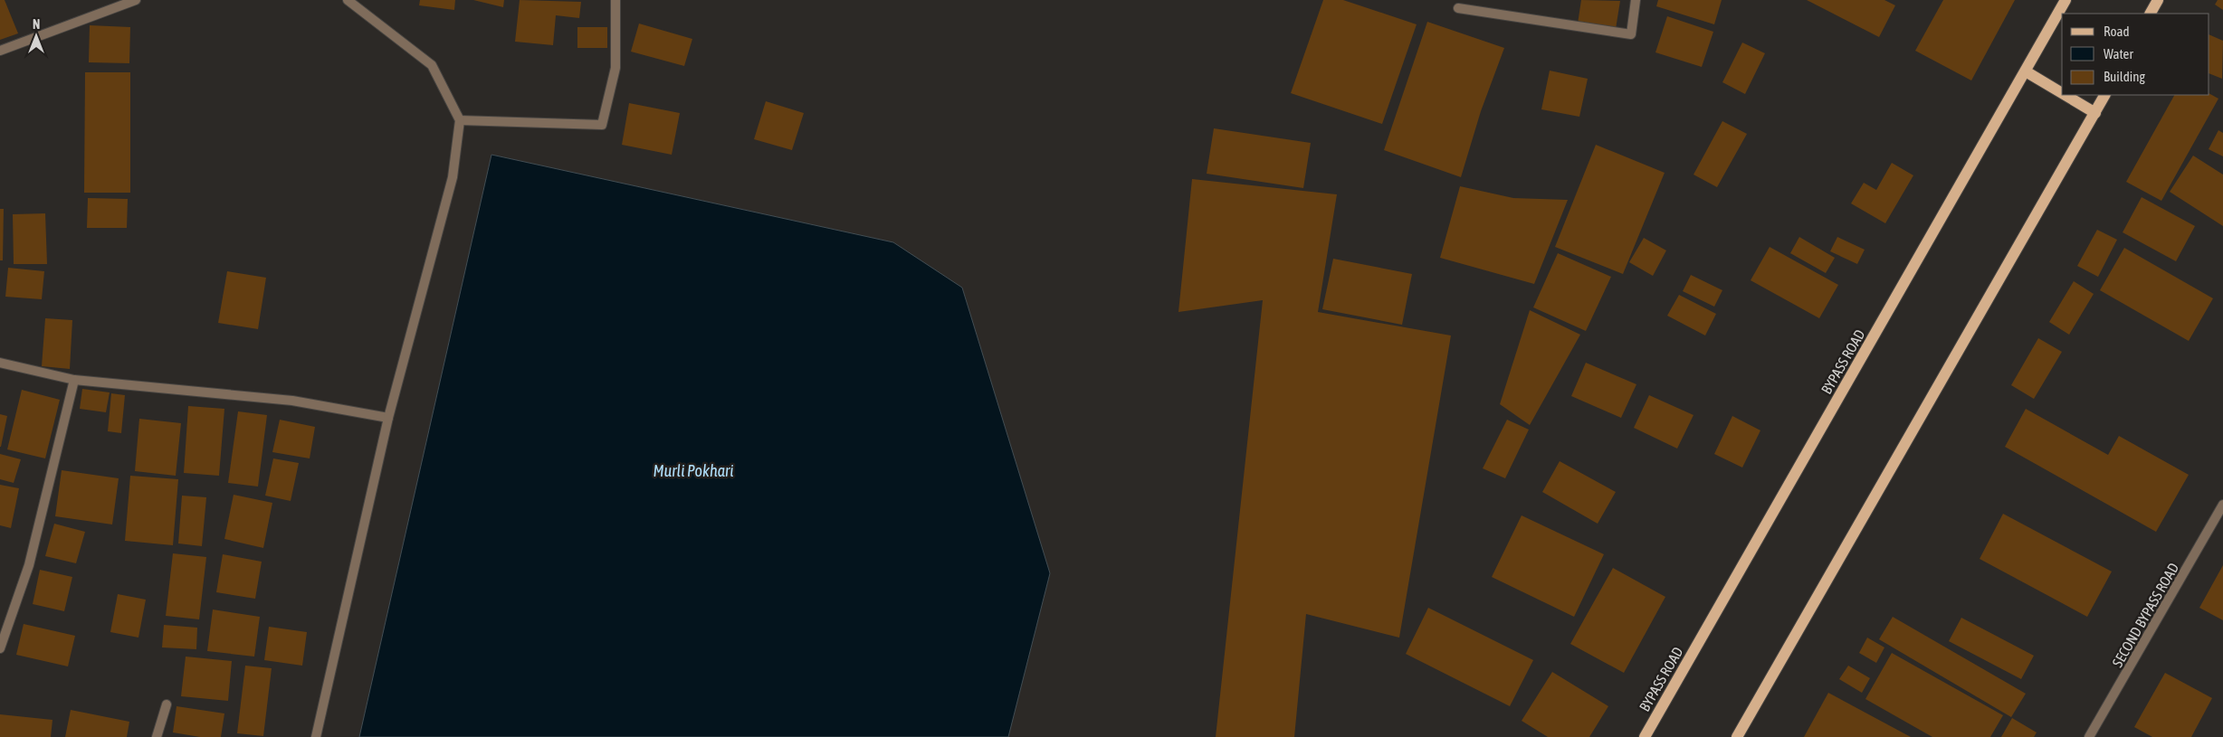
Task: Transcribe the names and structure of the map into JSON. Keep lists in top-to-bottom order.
{
  "streets": {
    "main road": ["BYPASS ROAD"],
    "street": ["SECOND BYPASS ROAD"]
  },
  "water": ["Murli Pokhari"],
  "legend": ["Road", "Water", "Building"],
  "north": "top"
}
